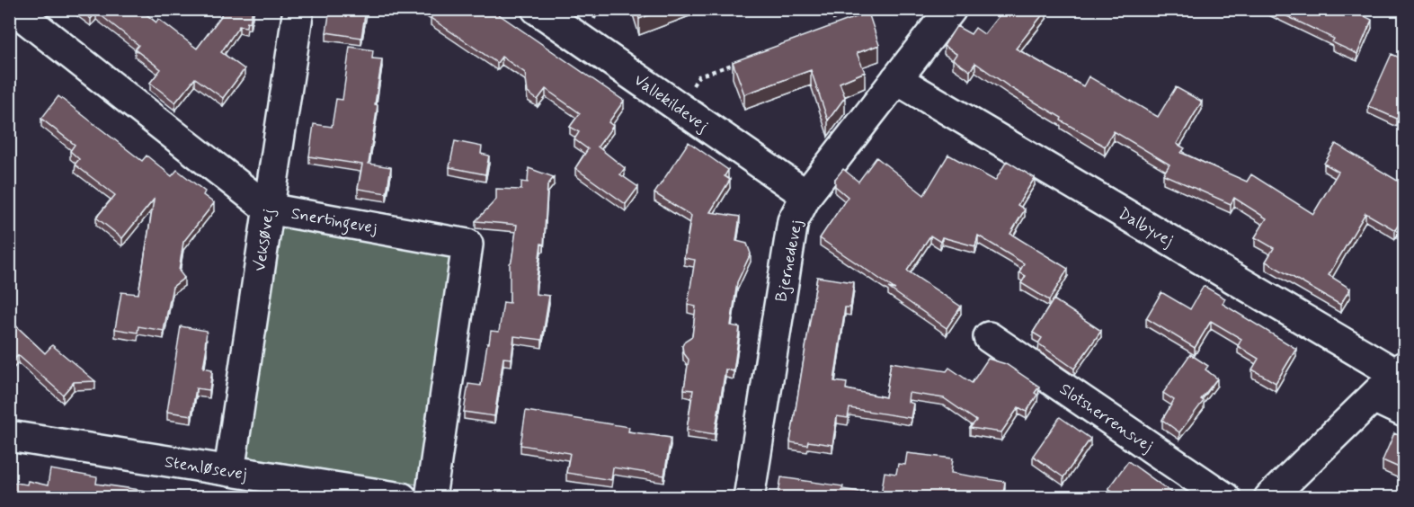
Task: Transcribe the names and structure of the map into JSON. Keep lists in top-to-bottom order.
{
  "streets": {
    "street": [
      "Vallekildevej",
      "Snertingevej",
      "Dalbyvej",
      "Veksøvej",
      "Bjernedevej",
      "Slotsherrensvej",
      "Stenløsevej"
    ]
  },
  "crossings": [
    ["Vallekildevej", "Bjernedevej"],
    ["Snertingevej", "Veksøvej"],
    ["Dalbyvej", "Bjernedevej"],
    ["Veksøvej", "Stenløsevej"]
  ]
}
